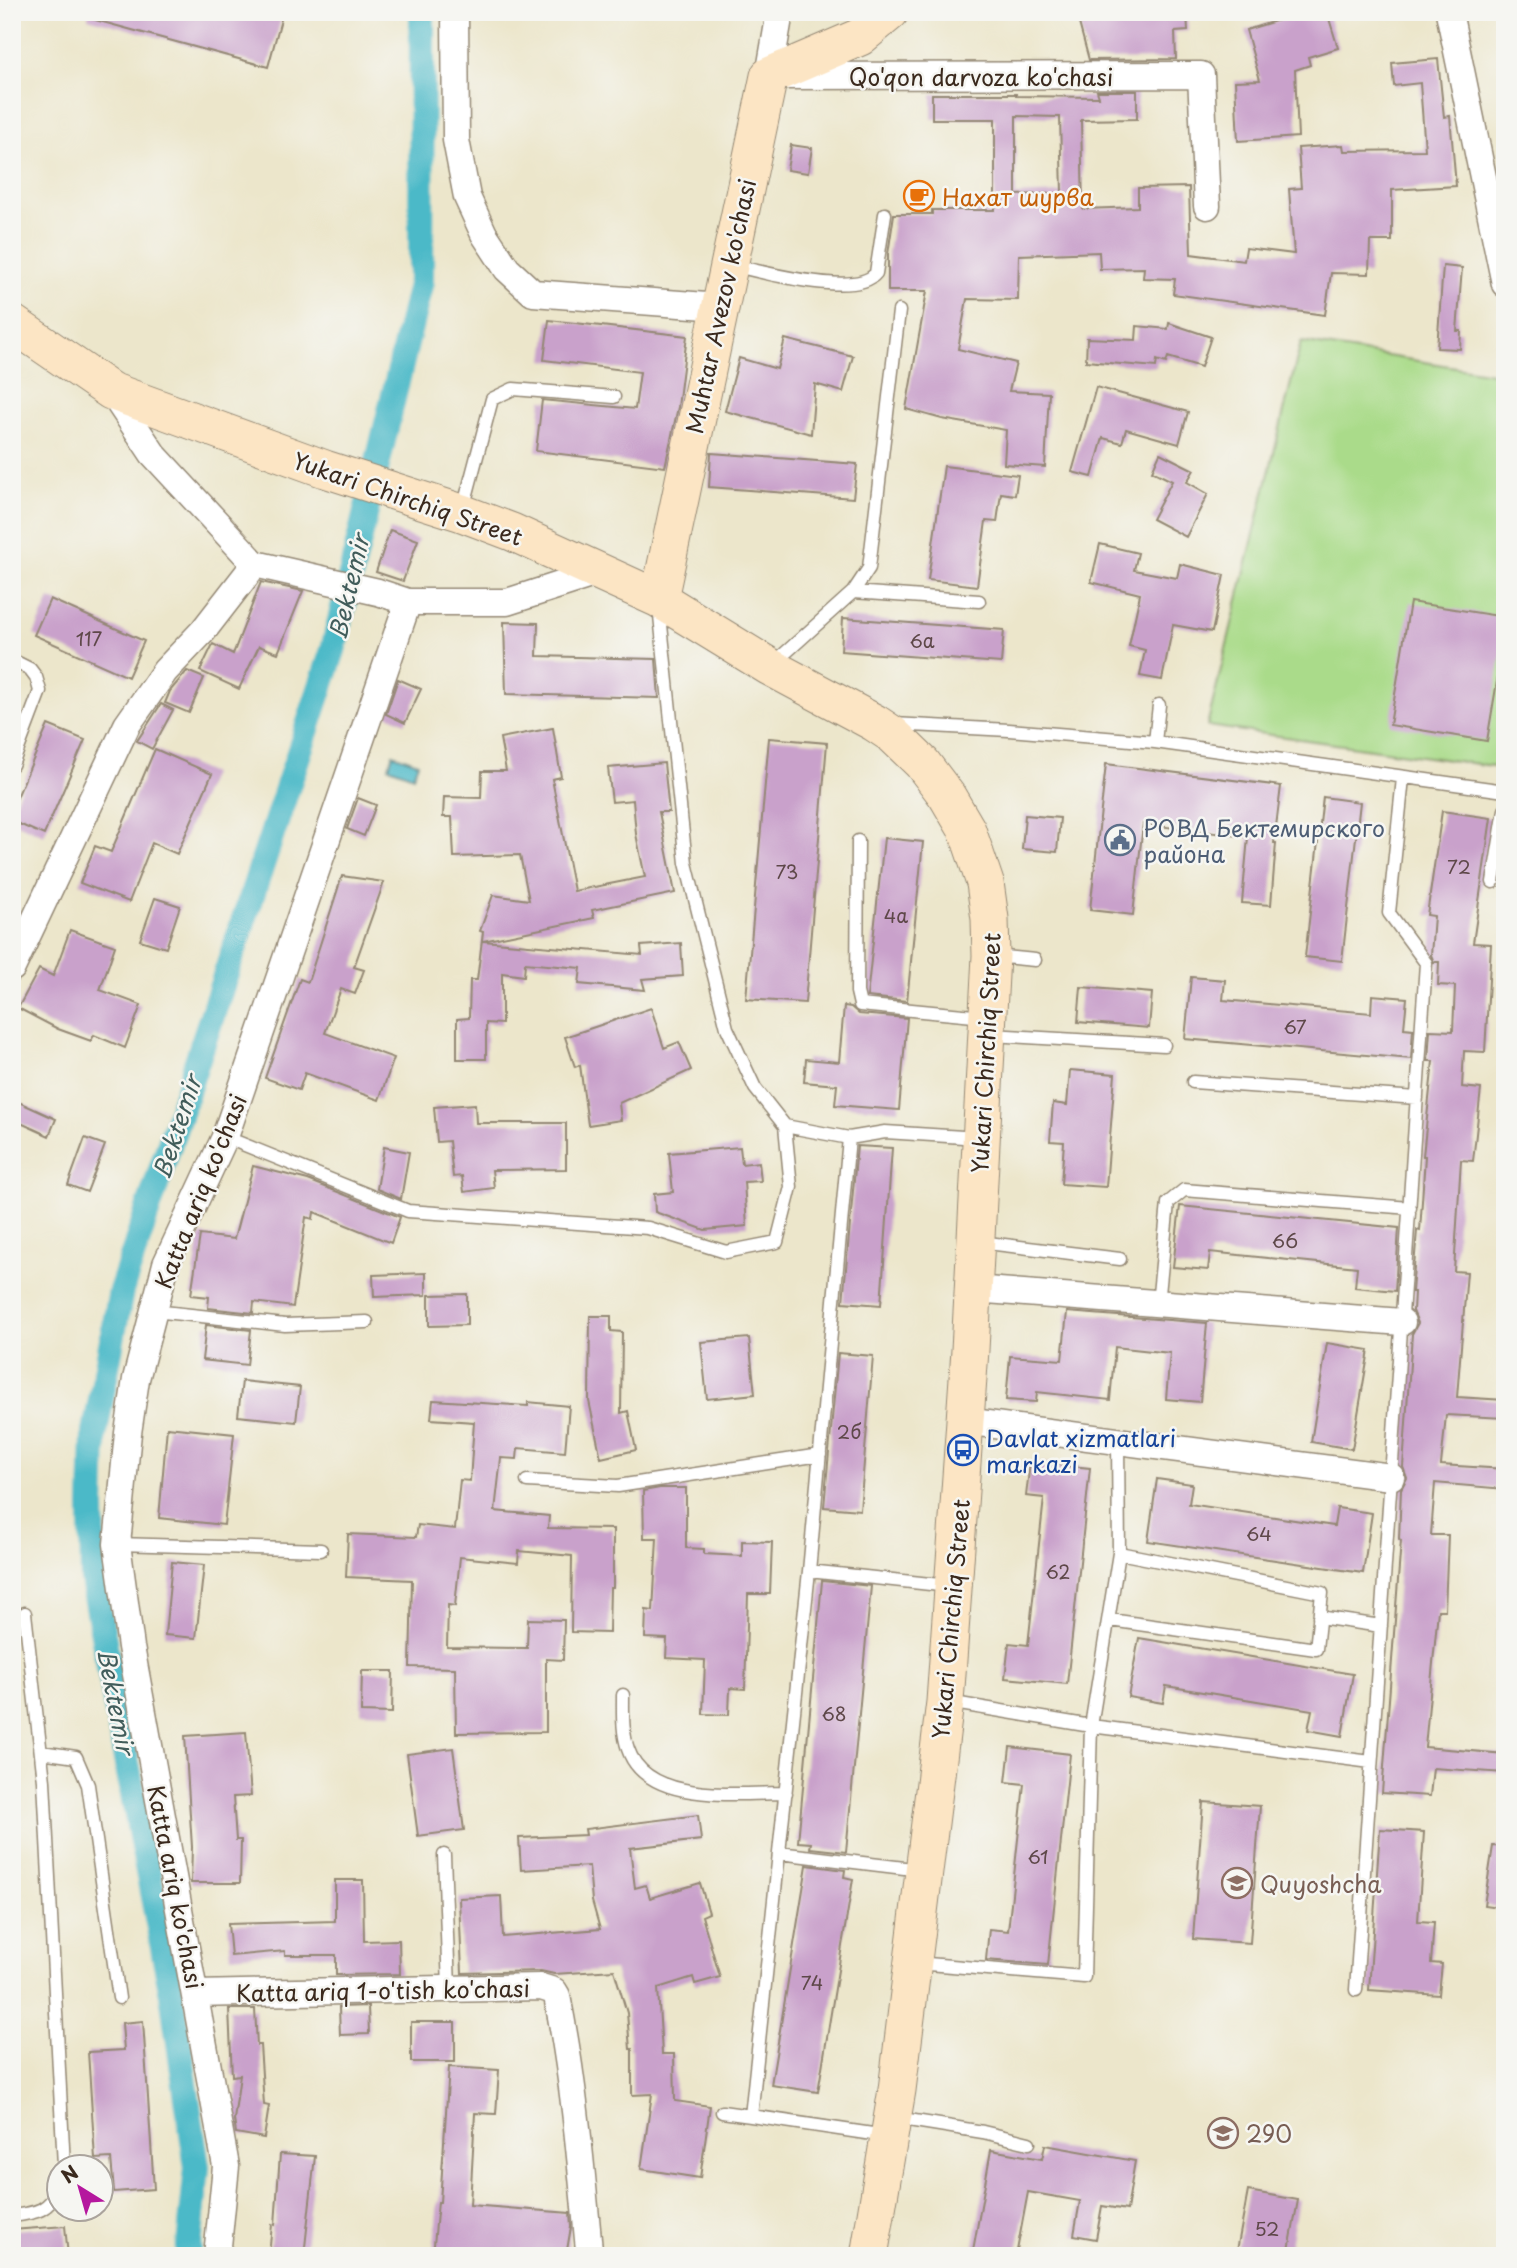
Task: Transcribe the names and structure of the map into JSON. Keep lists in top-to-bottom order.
{
  "streets": {
    "street": [
      "Qo'qon darvoza ko'chasi",
      "Muhtar Avezov ko'chasi",
      "Yukari Chirchiq Street",
      "Katta ariq ko'chasi",
      "Katta ariq 1-o'tish ko'chasi"
    ]
  },
  "crossings": [
    ["Qo'qon darvoza ko'chasi", "Muhtar Avezov ko'chasi"],
    ["Muhtar Avezov ko'chasi", "Yukari Chirchiq Street"],
    ["Katta ariq ko'chasi", "Katta ariq 1-o'tish ko'chasi"]
  ],
  "water": ["Bektemir"],
  "places": {
    "cafe": ["Нахат шурва"],
    "public building": ["РОВД Бектемирского района"],
    "bus stop": ["Davlat xizmatlari markazi"],
    "school or university": ["Quyoshcha", "290"]
  },
  "house_numbers": [
    "117",
    "6а",
    "72",
    "73",
    "4а",
    "67",
    "66",
    "2б",
    "64",
    "62",
    "68",
    "61",
    "74",
    "52"
  ],
  "north": "top left"
}
